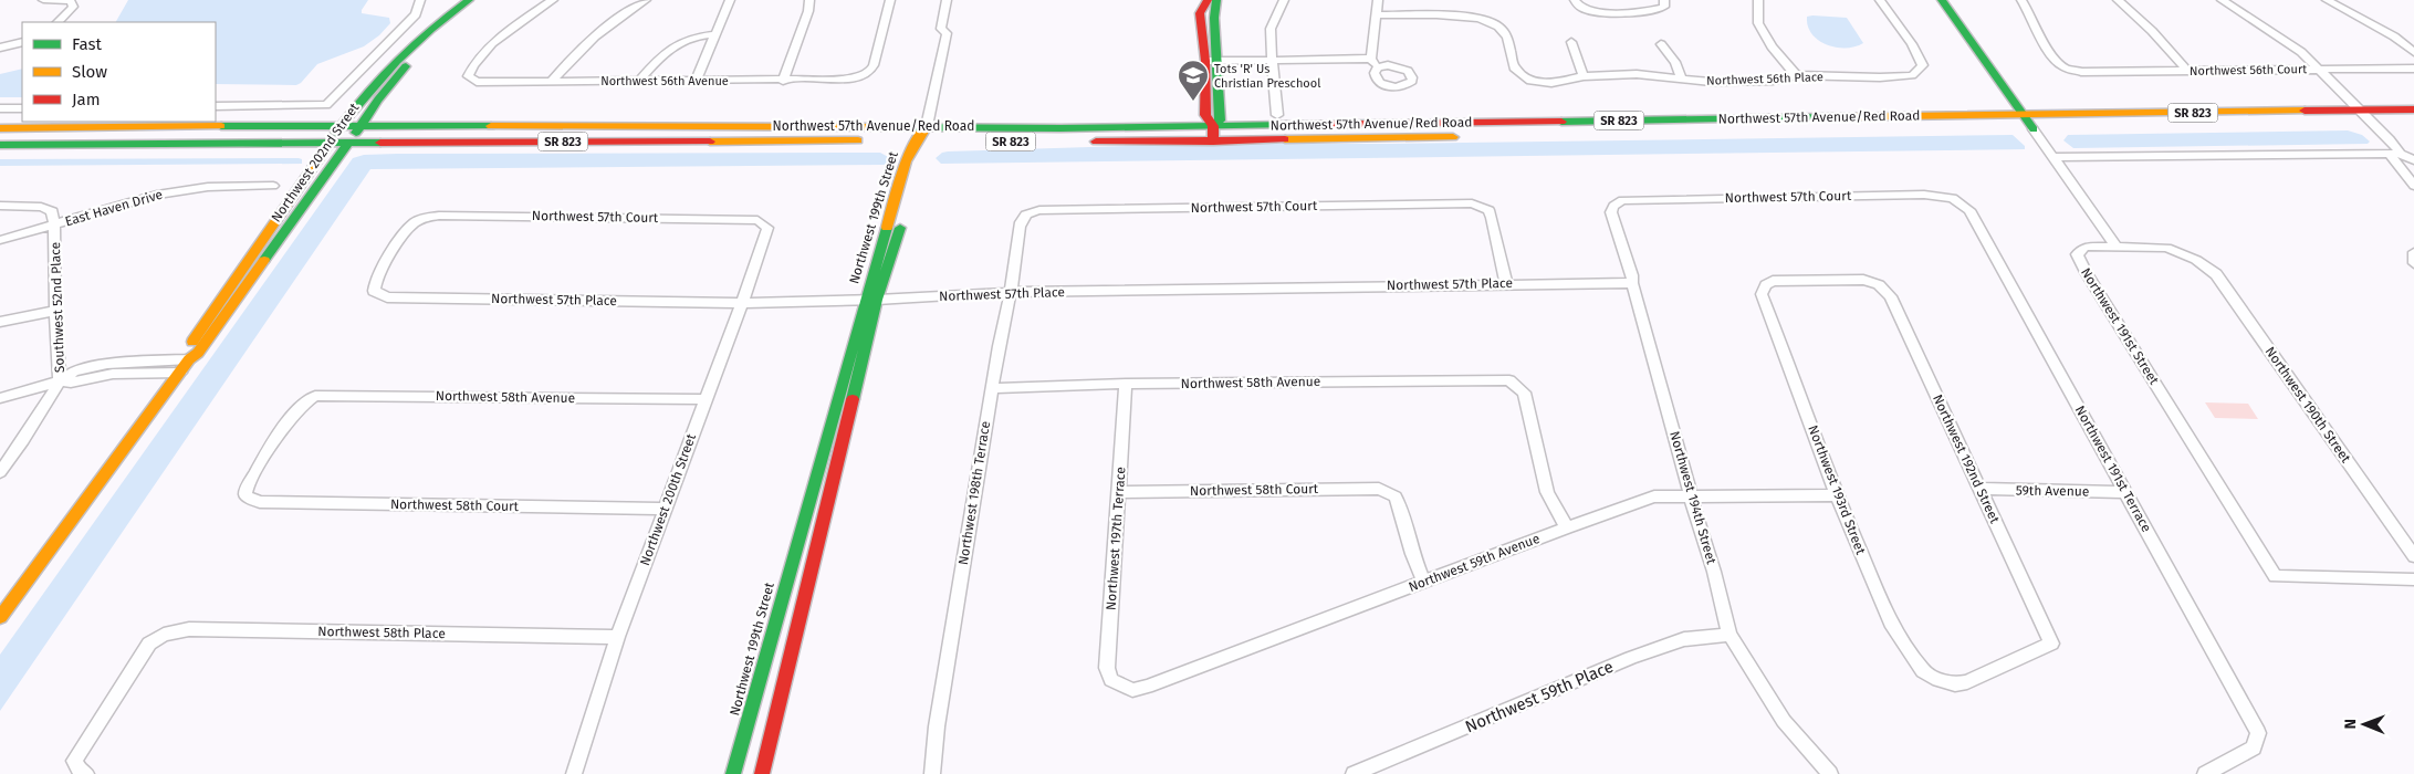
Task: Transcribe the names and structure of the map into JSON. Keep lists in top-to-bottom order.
{
  "streets": {
    "main road": [
      "SR 823",
      "Northwest 57th Avenue/Red Road",
      "Northwest 202nd Street",
      "Northwest 199th Street"
    ],
    "street": [
      "Northwest 56th Court",
      "Northwest 56th Place",
      "Northwest 56th Avenue",
      "Northwest 57th Court",
      "East Haven Drive",
      "Northwest 57th Place",
      "Southwest 52nd Place",
      "Northwest 191st Street",
      "Northwest 58th Avenue",
      "Northwest 190th Street",
      "Northwest 192nd Street",
      "Northwest 191st Terrace",
      "Northwest 58th Court",
      "Northwest 193rd Street",
      "59th Avenue",
      "Northwest 198th Terrace",
      "Northwest 194th Street",
      "Northwest 200th Street",
      "Northwest 197th Terrace",
      "Northwest 59th Avenue",
      "Northwest 58th Place",
      "Northwest 59th Place"
    ]
  },
  "crossings": [
    ["SR 823", "Northwest 57th Avenue/Red Road"],
    ["SR 823", "Northwest 202nd Street"],
    ["Northwest 57th Avenue/Red Road", "Northwest 202nd Street"],
    ["Northwest 57th Avenue/Red Road", "Northwest 199th Street"],
    ["Northwest 57th Court", "Northwest 57th Place"],
    ["Northwest 57th Court", "Northwest 191st Terrace"],
    ["Northwest 57th Court", "Northwest 198th Terrace"],
    ["Northwest 57th Court", "Northwest 194th Street"],
    ["Northwest 57th Court", "Northwest 200th Street"],
    ["East Haven Drive", "Southwest 52nd Place"],
    ["Northwest 199th Street", "Northwest 57th Place"],
    ["Northwest 57th Place", "Northwest 198th Terrace"],
    ["Northwest 57th Place", "Northwest 194th Street"],
    ["Northwest 57th Place", "Northwest 200th Street"],
    ["Northwest 191st Street", "Northwest 190th Street"],
    ["Northwest 58th Avenue", "Northwest 58th Court"],
    ["Northwest 58th Avenue", "Northwest 198th Terrace"],
    ["Northwest 58th Avenue", "Northwest 200th Street"],
    ["Northwest 58th Avenue", "Northwest 197th Terrace"],
    ["Northwest 58th Avenue", "Northwest 59th Avenue"],
    ["Northwest 192nd Street", "Northwest 193rd Street"],
    ["Northwest 192nd Street", "59th Avenue"],
    ["Northwest 191st Terrace", "59th Avenue"],
    ["Northwest 58th Court", "Northwest 200th Street"],
    ["Northwest 58th Court", "Northwest 197th Terrace"],
    ["Northwest 58th Court", "Northwest 59th Avenue"],
    ["Northwest 193rd Street", "Northwest 59th Avenue"],
    ["Northwest 194th Street", "Northwest 59th Avenue"],
    ["Northwest 194th Street", "Northwest 59th Place"],
    ["Northwest 200th Street", "Northwest 58th Place"],
    ["Northwest 197th Terrace", "Northwest 59th Avenue"]
  ],
  "places": {
    "school or university": ["Tots 'R' Us Christian Preschool"]
  },
  "legend": ["Fast", "Slow", "Jam"],
  "north": "left"
}
